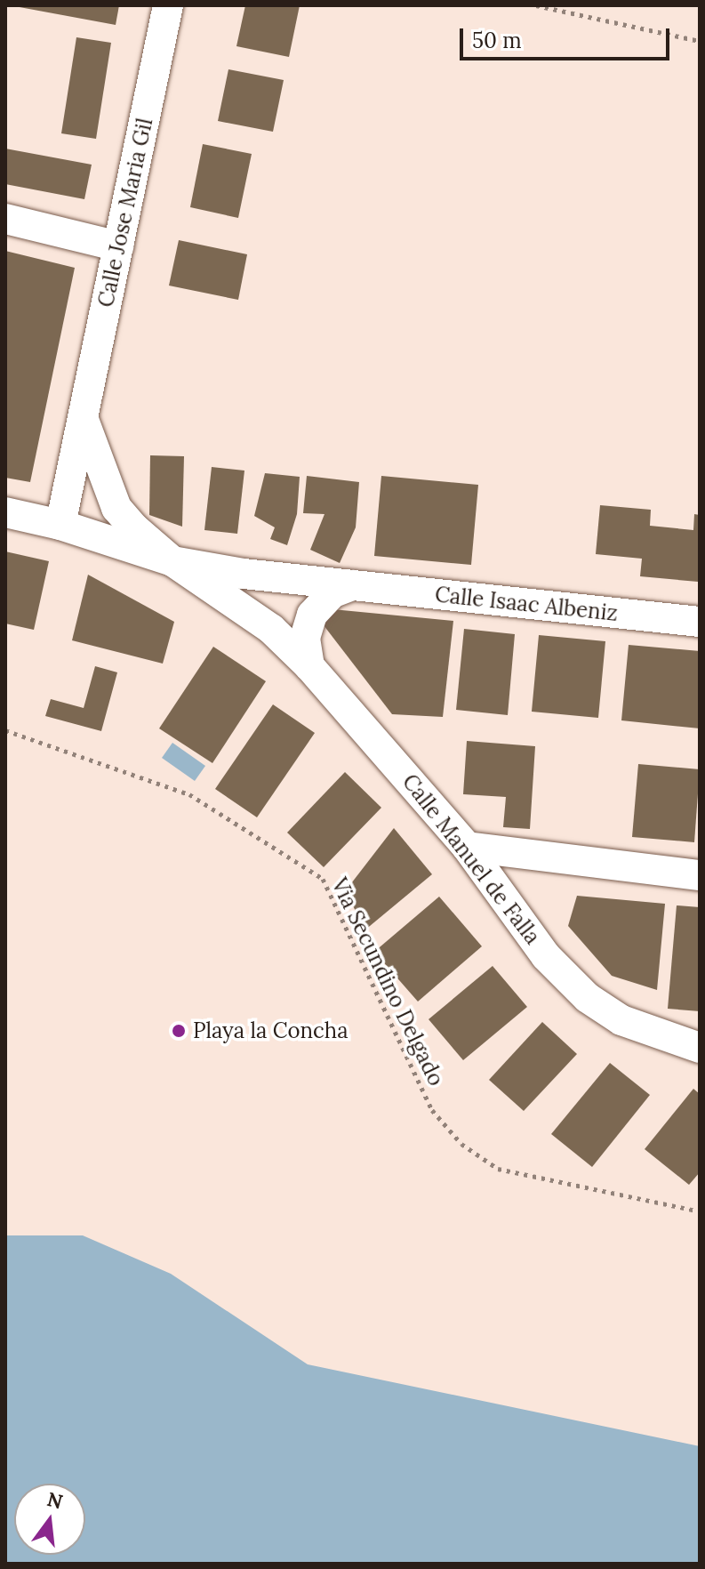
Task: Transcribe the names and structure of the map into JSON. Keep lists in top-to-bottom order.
{
  "streets": {
    "street": ["Calle Jose Maria Gil", "Calle Isaac Albeniz", "Calle Manuel de Falla"],
    "path": ["Via Secundino Delgado"]
  },
  "crossings": [
    ["Calle Jose Maria Gil", "Calle Isaac Albeniz"],
    ["Calle Isaac Albeniz", "Calle Manuel de Falla"]
  ],
  "places": ["Playa la Concha"],
  "scale_bar": "50 m",
  "north": "top"
}
